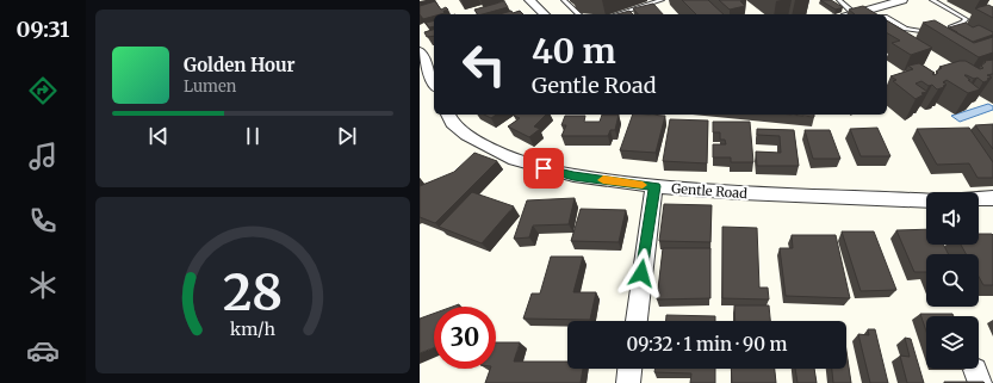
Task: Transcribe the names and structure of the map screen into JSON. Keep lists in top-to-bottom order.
{
  "streets": {
    "street": ["Gentle Road"]
  },
  "page": {
    "tabs": "09:31",
    "turn": ["40 m", "Gentle Road"],
    "song": ["Golden Hour", "Lumen"],
    "limit": "30",
    "trip": "09:32 · 1 min · 90 m",
    "gauge": ["28", "km/h"]
  }
}
